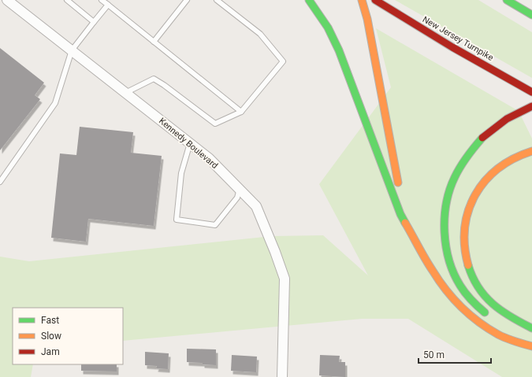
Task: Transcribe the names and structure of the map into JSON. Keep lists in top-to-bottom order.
{
  "streets": {
    "highway": ["New Jersey Turnpike"],
    "street": ["Kennedy Boulevard"]
  },
  "legend": ["Fast", "Slow", "Jam"],
  "scale_bar": "50 m"
}
